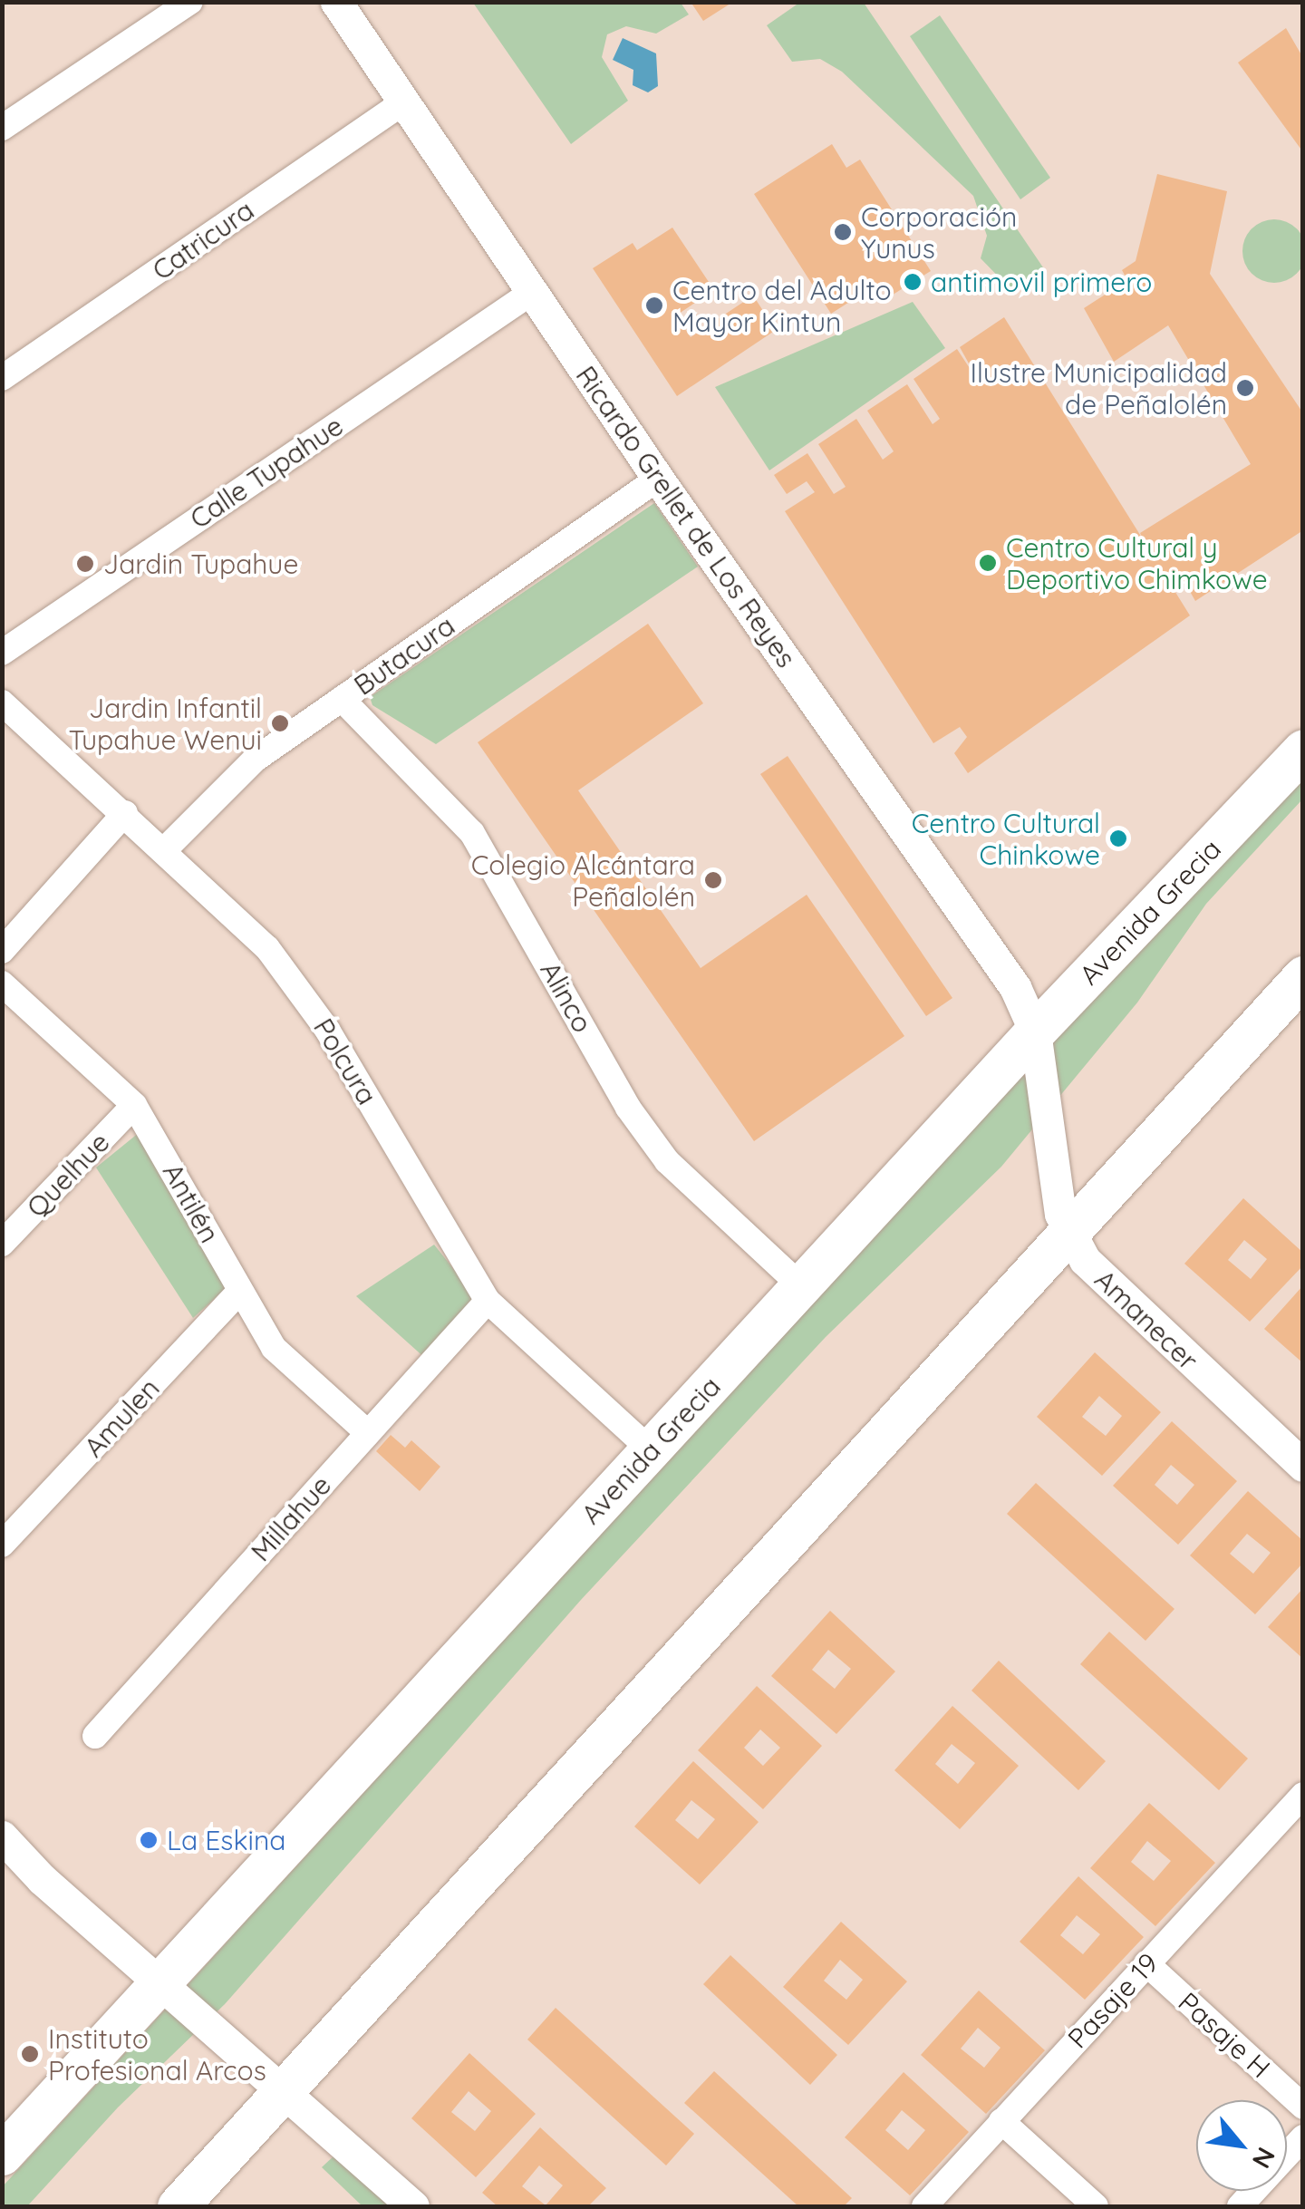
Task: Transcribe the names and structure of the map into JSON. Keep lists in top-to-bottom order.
{
  "streets": {
    "main road": ["Avenida Grecia"],
    "street": [
      "Catricura",
      "Calle Tupahue",
      "Ricardo Grellet de Los Reyes",
      "Butacura",
      "Alinco",
      "Polcura",
      "Quelhue",
      "Antilén",
      "Amanecer",
      "Amulen",
      "Millahue",
      "Pasaje 19",
      "Pasaje H"
    ]
  },
  "crossings": [
    ["Catricura", "Ricardo Grellet de Los Reyes"],
    ["Calle Tupahue", "Ricardo Grellet de Los Reyes"],
    ["Ricardo Grellet de Los Reyes", "Butacura"],
    ["Ricardo Grellet de Los Reyes", "Avenida Grecia"],
    ["Ricardo Grellet de Los Reyes", "Amanecer"],
    ["Butacura", "Alinco"],
    ["Butacura", "Polcura"],
    ["Avenida Grecia", "Alinco"],
    ["Avenida Grecia", "Polcura"],
    ["Avenida Grecia", "Amanecer"],
    ["Polcura", "Millahue"],
    ["Quelhue", "Antilén"],
    ["Antilén", "Amulen"],
    ["Antilén", "Millahue"],
    ["Pasaje 19", "Pasaje H"]
  ],
  "places": [
    "Corporación Yunus",
    "antimovil primero",
    "Centro del Adulto Mayor Kintun",
    "Ilustre Municipalidad de Peñalolén",
    "Centro Cultural y Deportivo Chimkowe",
    "Jardin Tupahue",
    "Jardin Infantil Tupahue Wenui",
    "Centro Cultural Chinkowe",
    "Colegio Alcántara Peñalolén",
    "La Eskina",
    "Instituto Profesional Arcos"
  ],
  "north": "bottom right"
}
